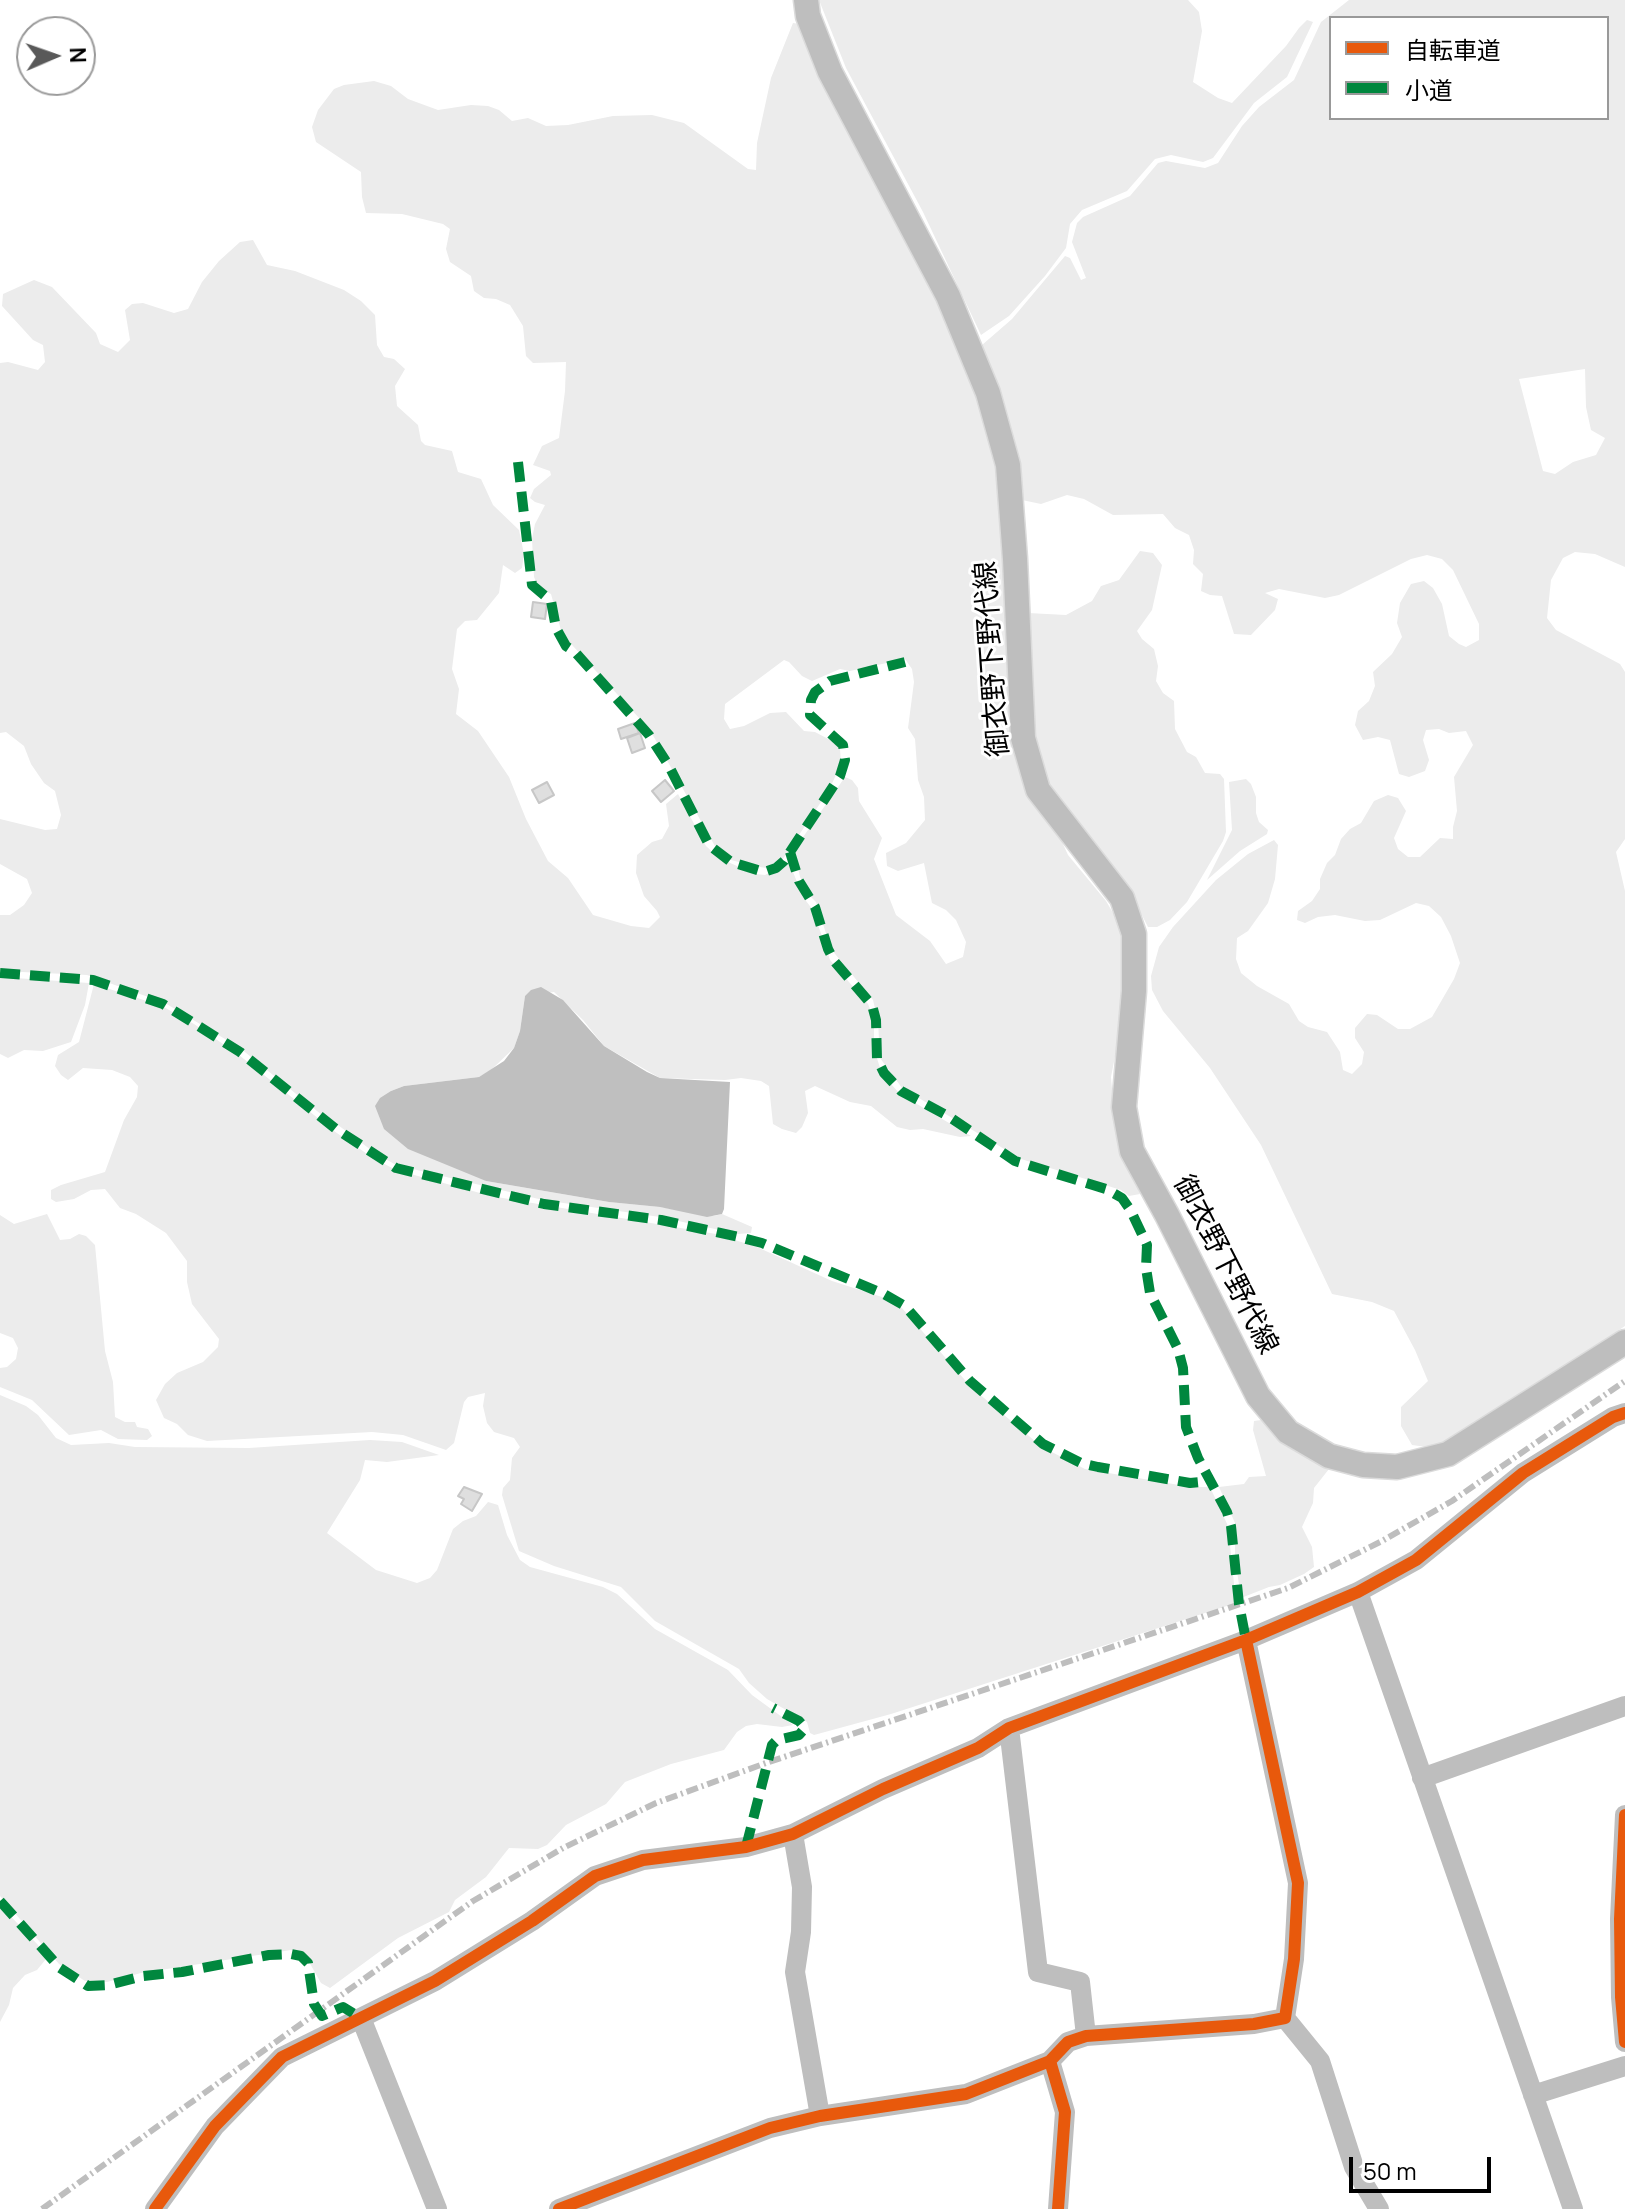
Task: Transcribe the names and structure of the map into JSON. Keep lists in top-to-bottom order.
{
  "streets": {
    "main road": ["御衣野下野代線"]
  },
  "legend": ["自転車道", "小道"],
  "scale_bar": "50 m",
  "north": "right"
}
